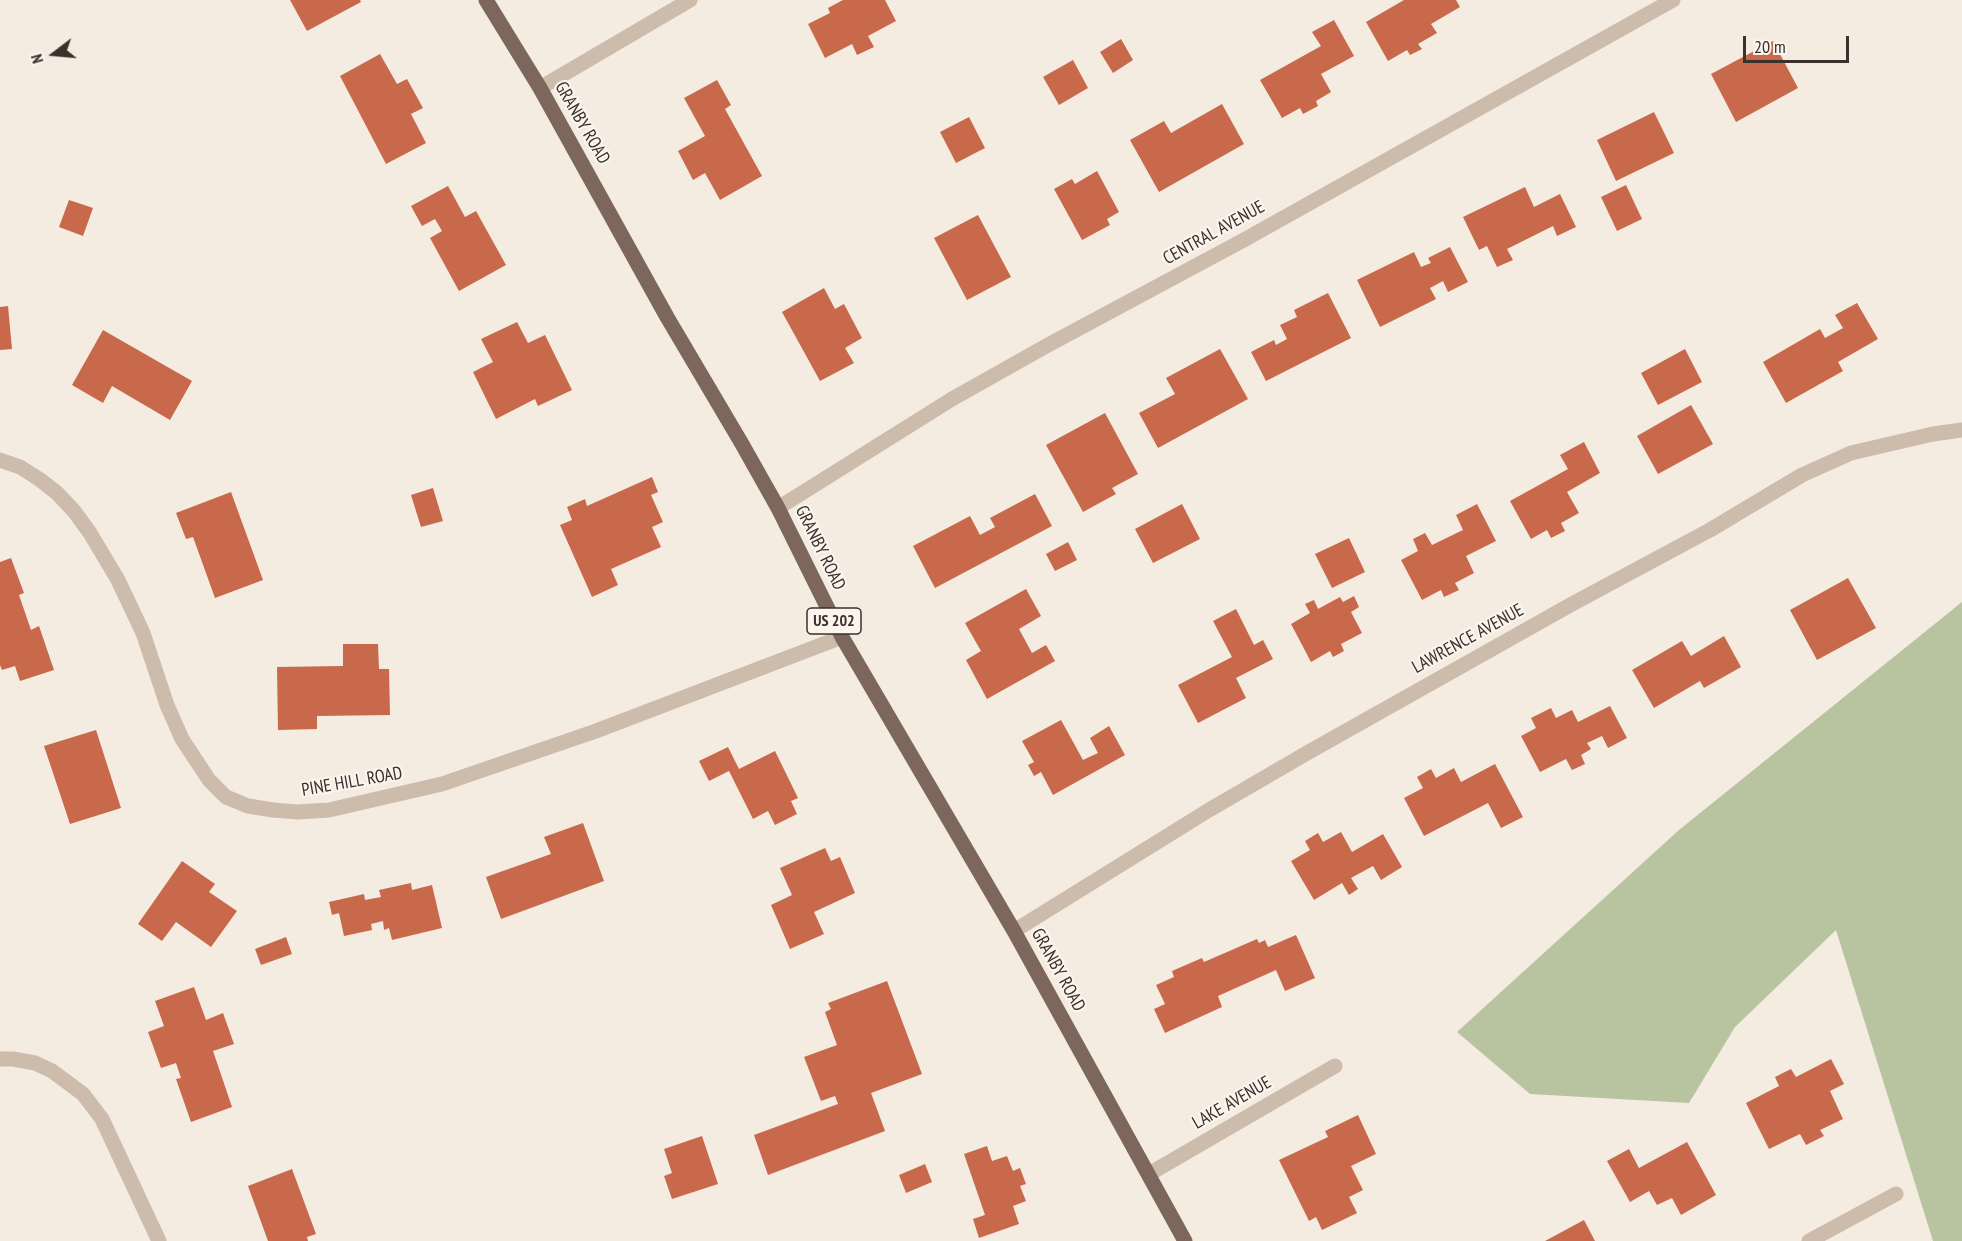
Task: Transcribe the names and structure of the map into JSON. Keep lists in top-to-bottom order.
{
  "streets": {
    "main road": ["GRANBY ROAD", "US 202"],
    "street": [
      "CENTRAL AVENUE",
      "LAWRENCE AVENUE",
      "PINE HILL ROAD",
      "LAKE AVENUE"
    ]
  },
  "crossings": [
    ["GRANBY ROAD", "CENTRAL AVENUE"],
    ["GRANBY ROAD", "LAWRENCE AVENUE"],
    ["GRANBY ROAD", "PINE HILL ROAD"],
    ["GRANBY ROAD", "LAKE AVENUE"]
  ],
  "scale_bar": "20 m",
  "north": "left"
}
